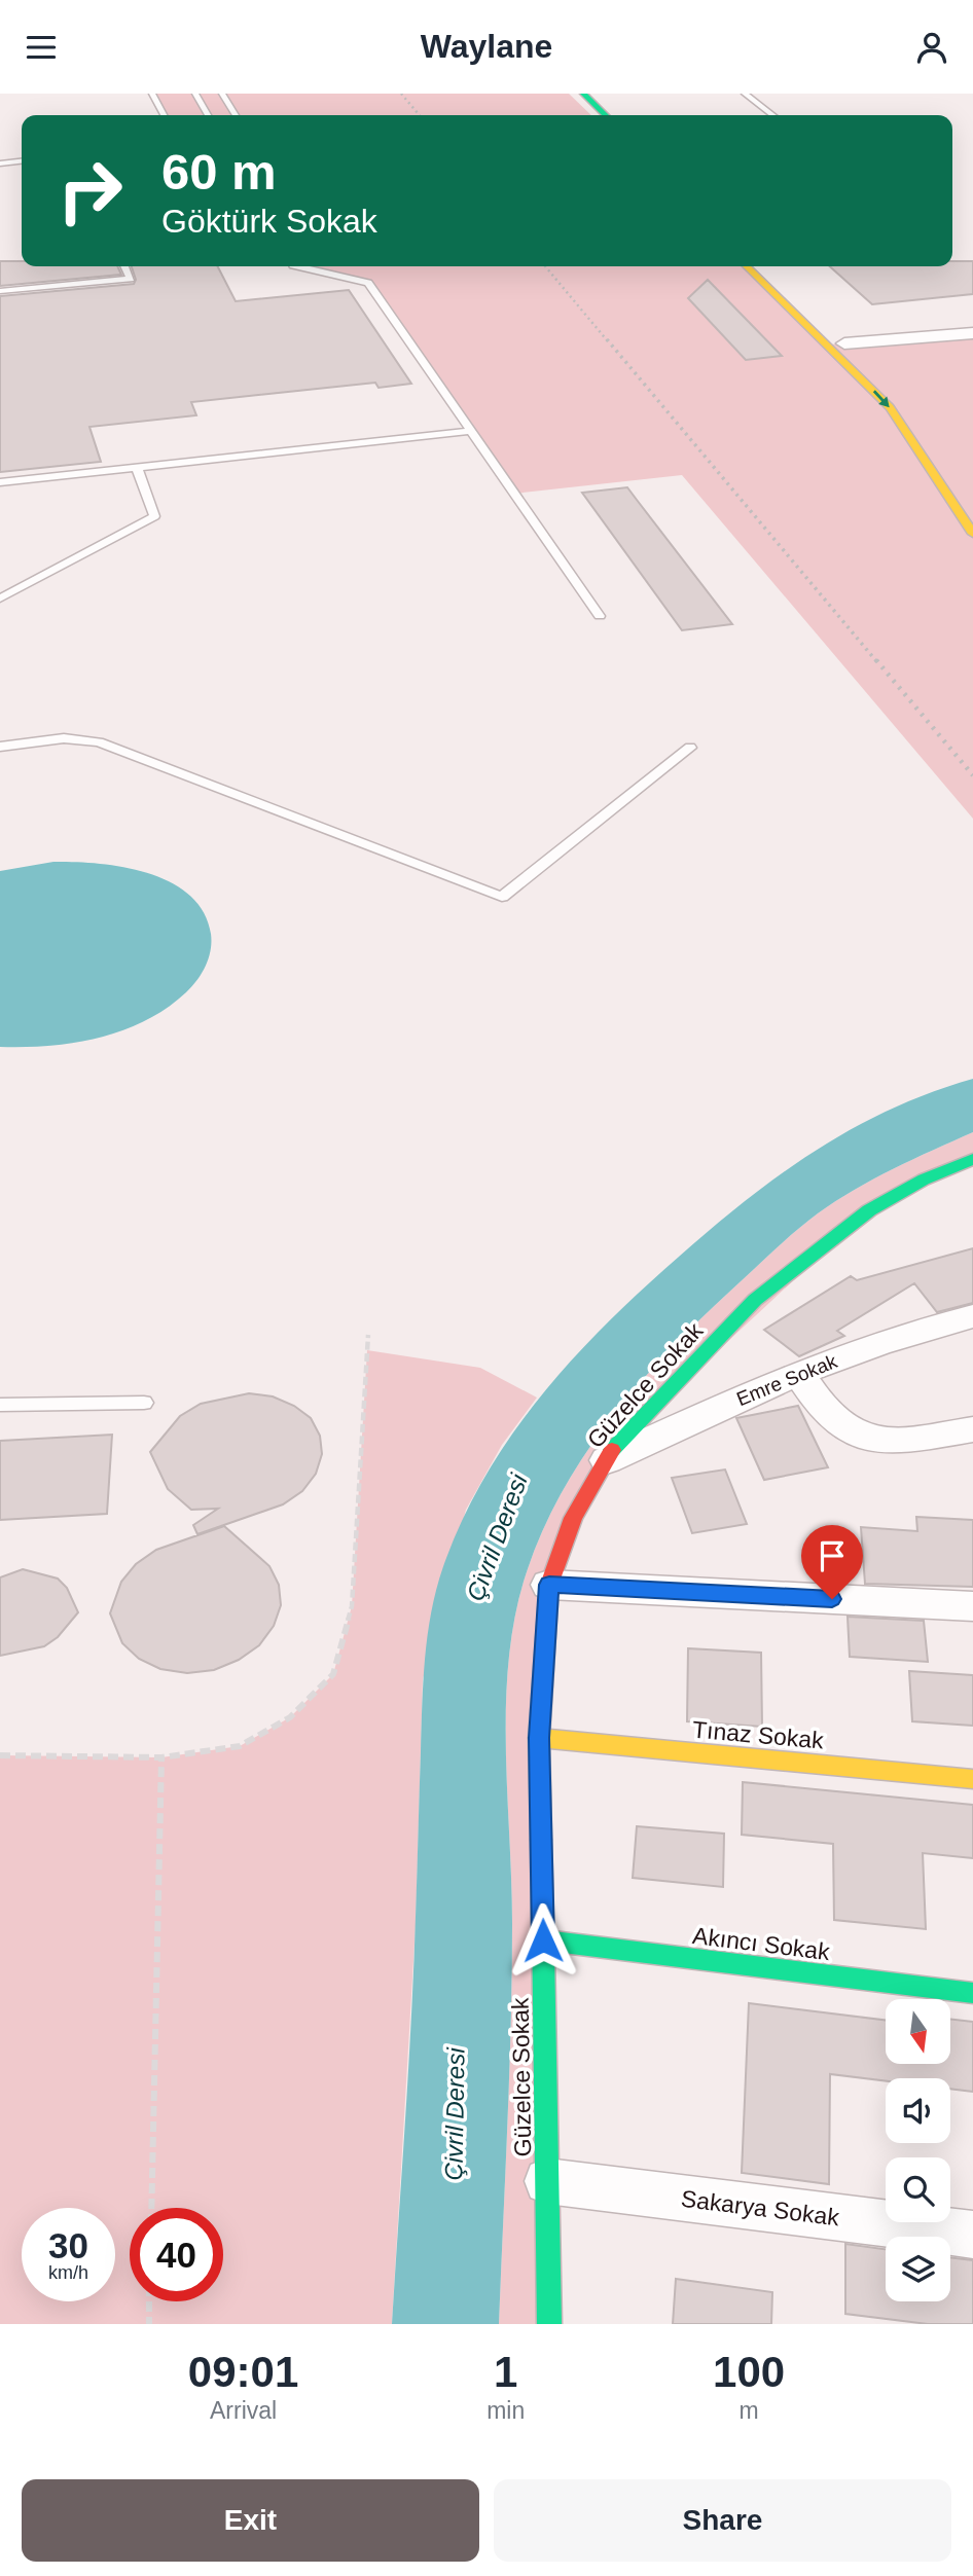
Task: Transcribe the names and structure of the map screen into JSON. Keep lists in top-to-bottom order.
{
  "streets": {
    "street": [
      "Emre Sokak",
      "Güzelce Sokak",
      "Tınaz Sokak",
      "Akıncı Sokak",
      "Sakarya Sokak"
    ]
  },
  "crossings": [
    ["Emre Sokak", "Güzelce Sokak"],
    ["Güzelce Sokak", "Tınaz Sokak"],
    ["Güzelce Sokak", "Akıncı Sokak"],
    ["Güzelce Sokak", "Sakarya Sokak"]
  ],
  "water": ["Çivril Deresi"],
  "north": "bottom",
  "page": {
    "header": "Waylane",
    "turn": ["60 m", "Göktürk Sokak"],
    "speed": "30 km/h",
    "limit": "40",
    "eta": [
      "09:01",
      "Arrival",
      "1",
      "min",
      "100",
      "m"
    ],
    "buttons": ["Exit", "Share"]
  }
}
